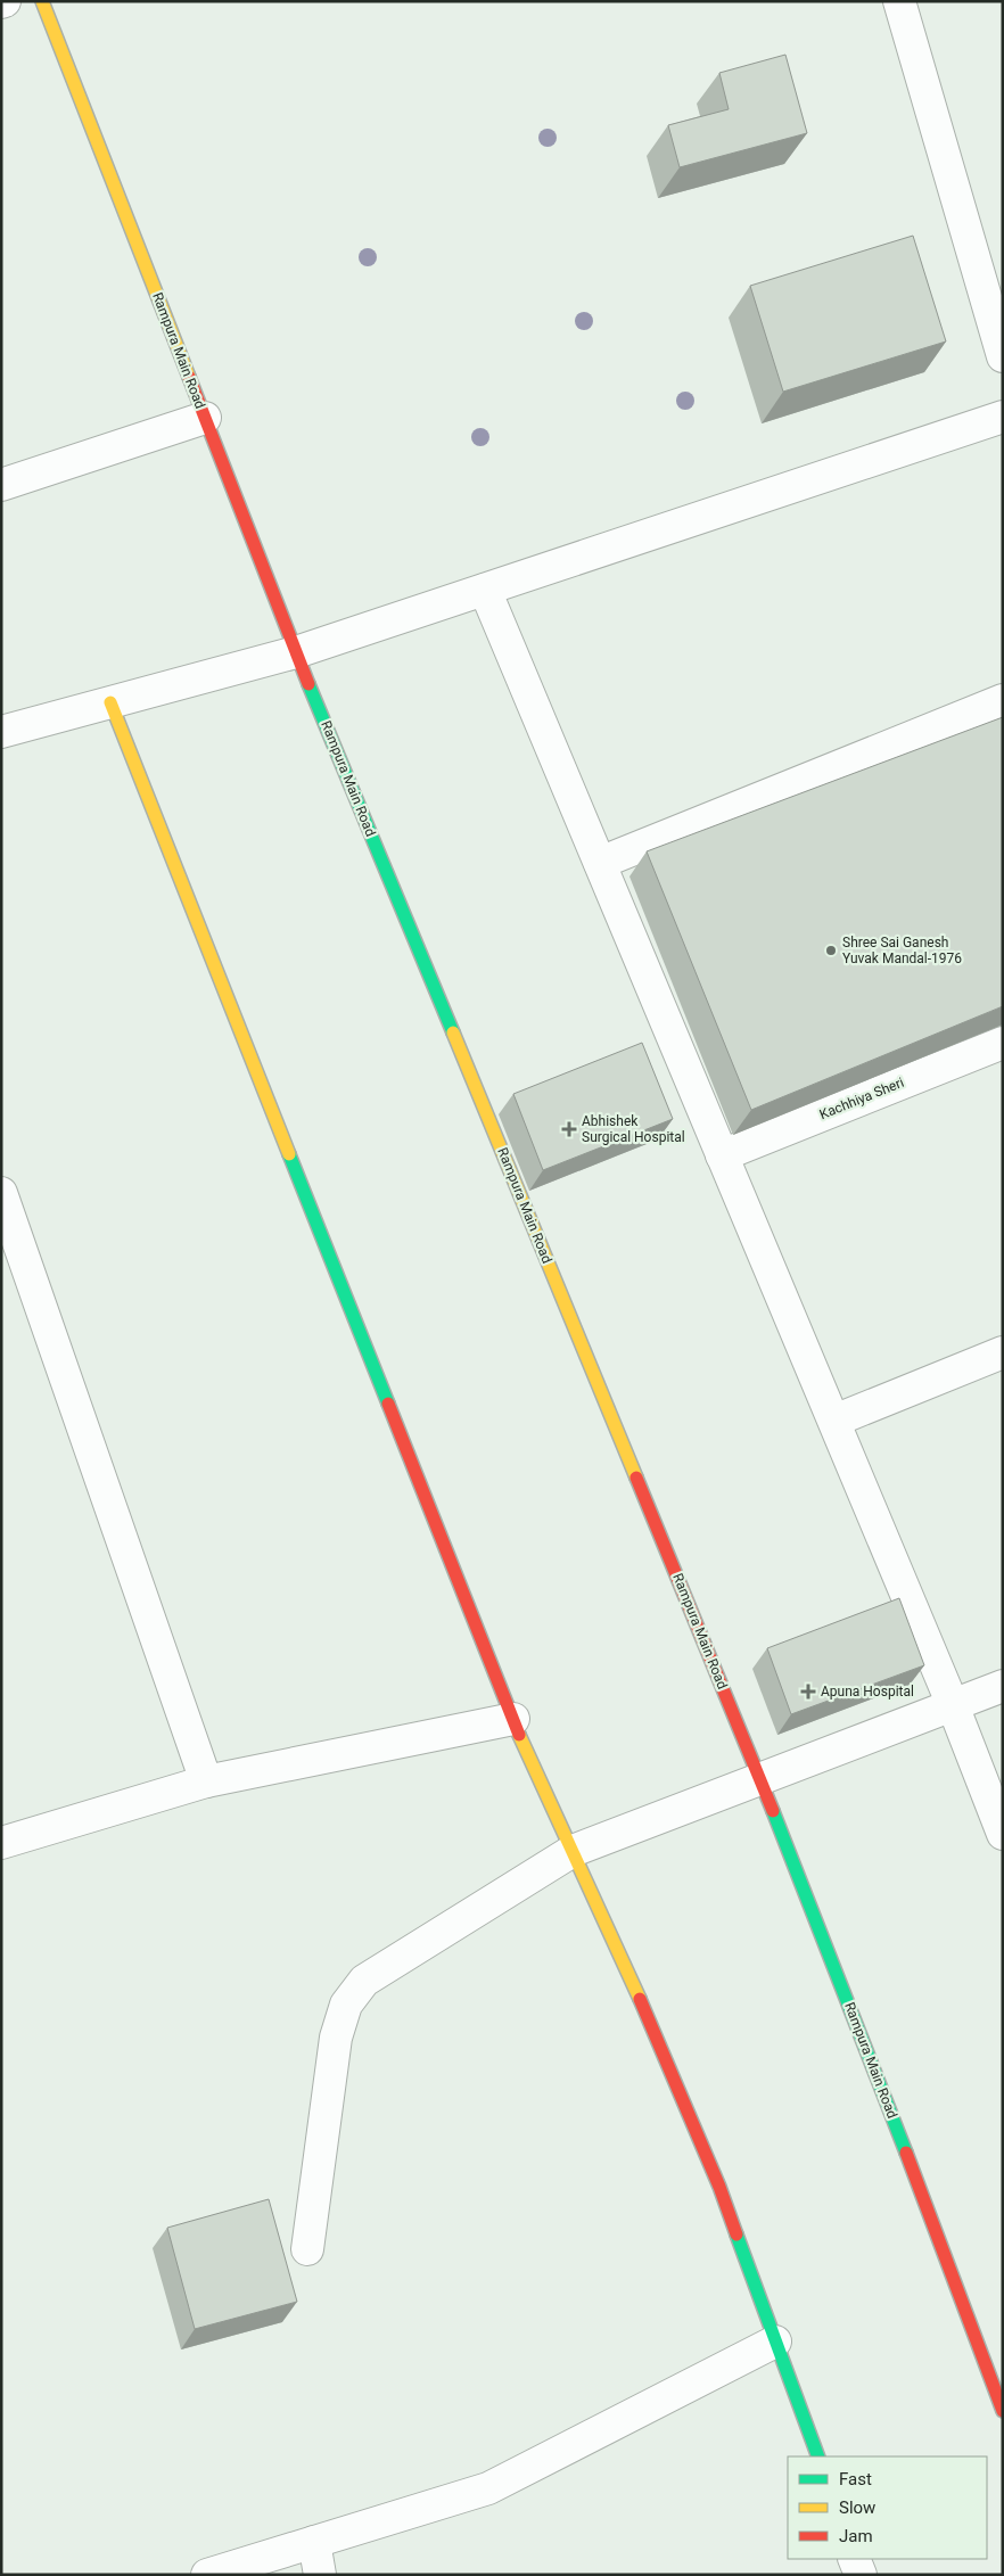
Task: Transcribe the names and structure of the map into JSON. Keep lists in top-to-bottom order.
{
  "streets": {
    "street": ["Rampura Main Road", "Kachhiya Sheri"]
  },
  "places": {
    "other": ["Shree Sai Ganesh Yuvak Mandal-1976"],
    "health": ["Abhishek Surgical Hospital", "Apuna Hospital"]
  },
  "legend": ["Fast", "Slow", "Jam"]
}
